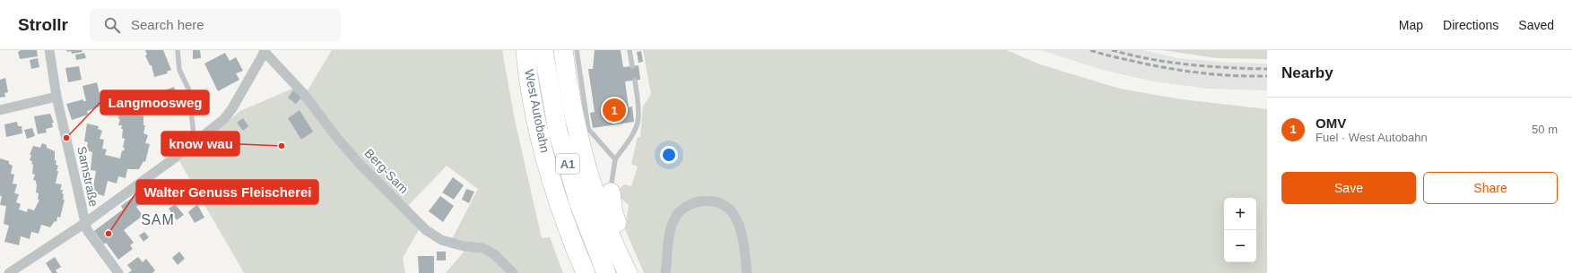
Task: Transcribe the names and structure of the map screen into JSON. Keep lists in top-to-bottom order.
{
  "streets": {
    "highway": ["West Autobahn", "A1"],
    "street": ["Berg-Sam", "Samstraße"]
  },
  "crossings": [
    ["Berg-Sam", "Samstraße"]
  ],
  "districts": ["SAM"],
  "places": ["Langmoosweg", "know wau", "Walter Genuss Fleischerei"],
  "page": {
    "header": "Strollr",
    "search": "Search here",
    "nav": ["Map", "Directions", "Saved"],
    "heading": "Nearby",
    "pins": "1",
    "list": [
      {
        "mark": "1",
        "name": "OMV",
        "note": "Fuel · West Autobahn",
        "value": "50 m"
      }
    ],
    "buttons": ["Save", "Share"],
    "map_buttons": ["+", "−"]
  }
}
